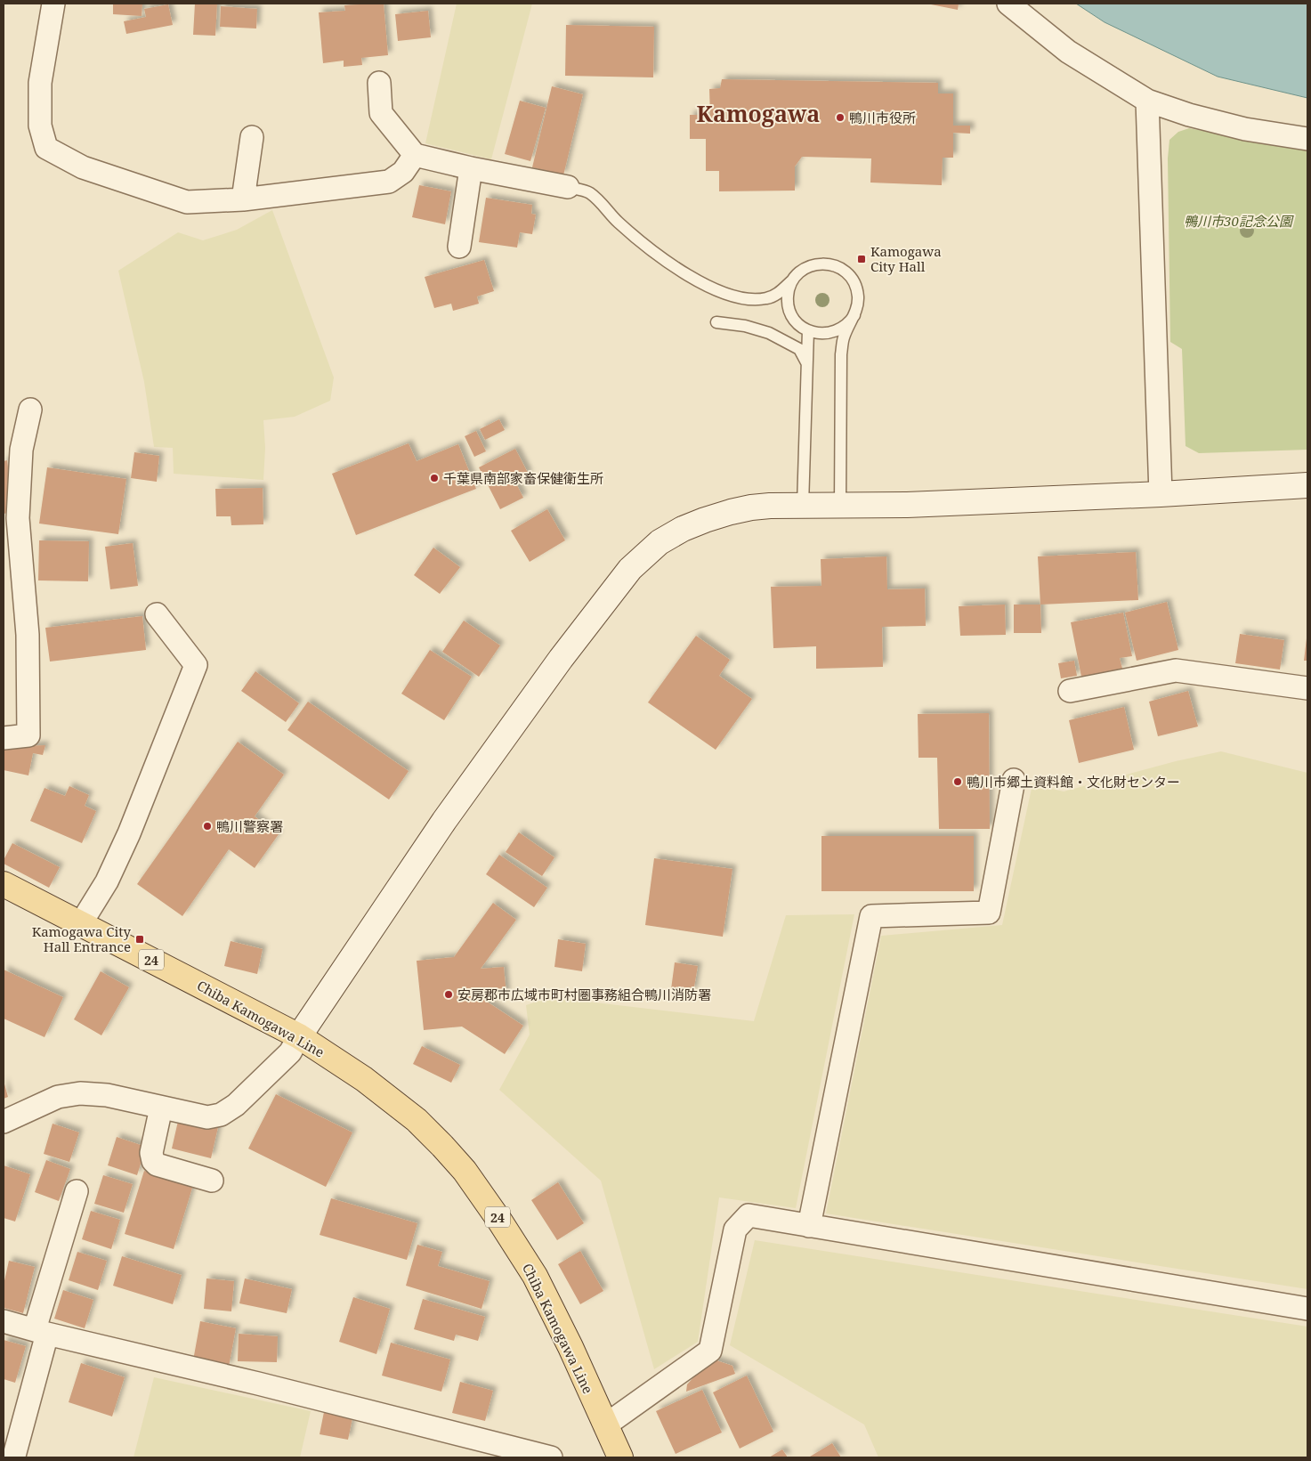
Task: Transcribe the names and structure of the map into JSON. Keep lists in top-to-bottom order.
{
  "streets": {
    "main road": ["24", "Chiba Kamogawa Line"]
  },
  "districts": ["Kamogawa"],
  "parks": ["鴨川市30記念公園"],
  "places": {
    "other": [
      "鴨川市役所",
      "千葉県南部家畜保健衛生所",
      "鴨川市郷土資料館・文化財センター",
      "鴨川警察署",
      "安房郡市広域市町村圏事務組合鴨川消防署"
    ],
    "transit": ["Kamogawa City Hall", "Kamogawa City Hall Entrance"]
  }
}
